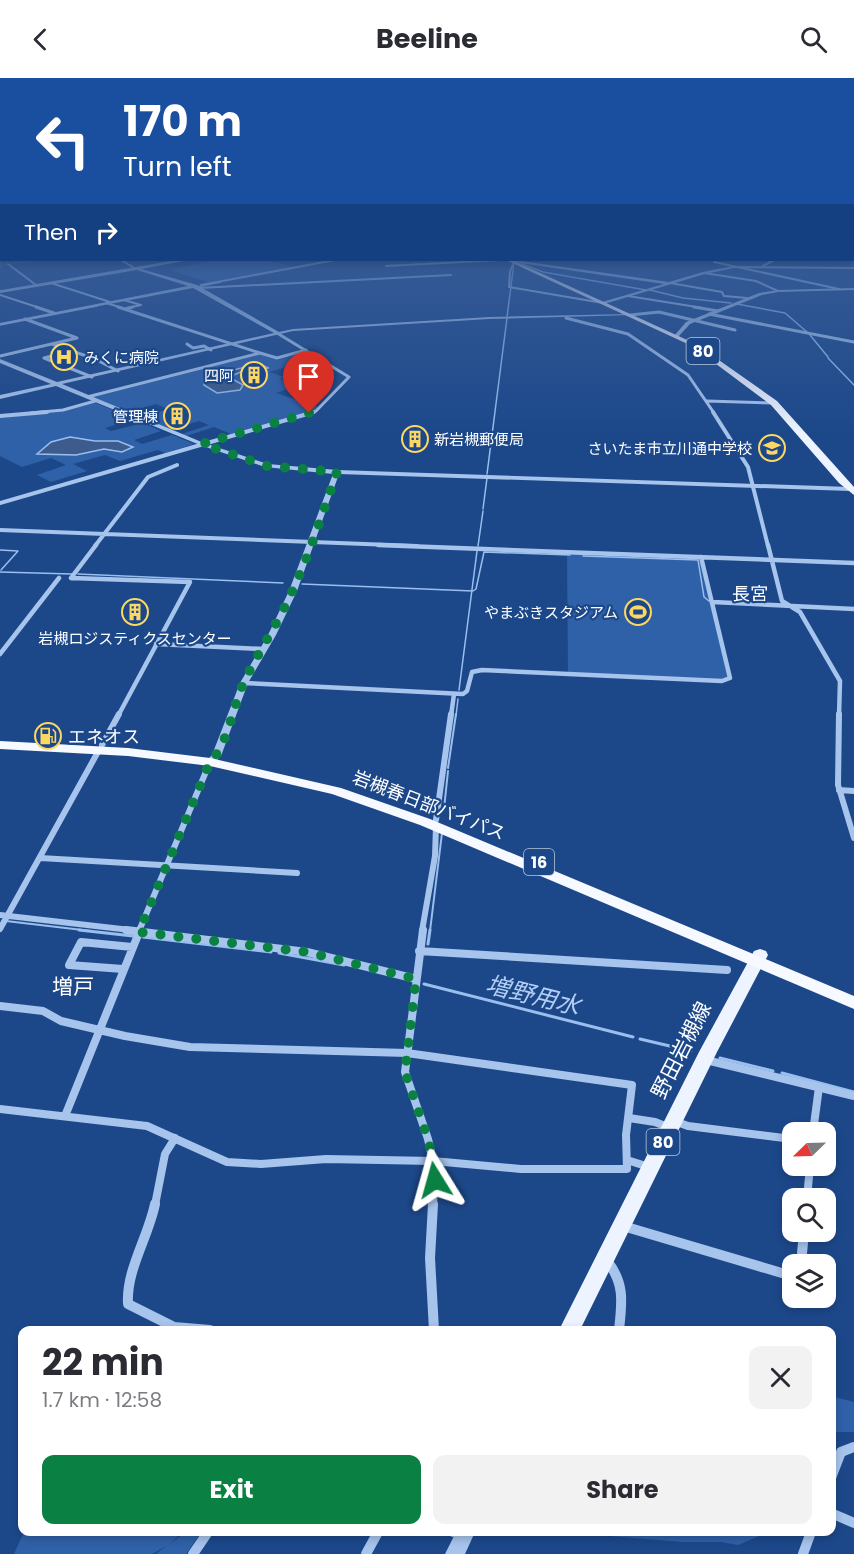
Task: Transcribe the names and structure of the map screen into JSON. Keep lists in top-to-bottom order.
{
  "streets": {
    "highway": ["岩槻春日部バイパス", "16"],
    "main road": ["80", "野田岩槻線"]
  },
  "crossings": [
    ["岩槻春日部バイパス", "野田岩槻線"]
  ],
  "districts": ["長宮", "増戸"],
  "water": ["増野用水"],
  "places": {
    "hospital": ["みくに病院"],
    "building": [
      "四阿",
      "管理棟",
      "新岩槻郵便局",
      "岩槻ロジスティクスセンター"
    ],
    "school or university": ["さいたま市立川通中学校"],
    "sports": ["やまぶきスタジアム"],
    "fuel station": ["エネオス"]
  },
  "north": "bottom left",
  "page": {
    "header": "Beeline",
    "turn": ["170 m", "Turn left"],
    "then": "Then",
    "heading": ["22 min", "1.7 km · 12:58"],
    "buttons": ["Exit", "Share"]
  }
}
